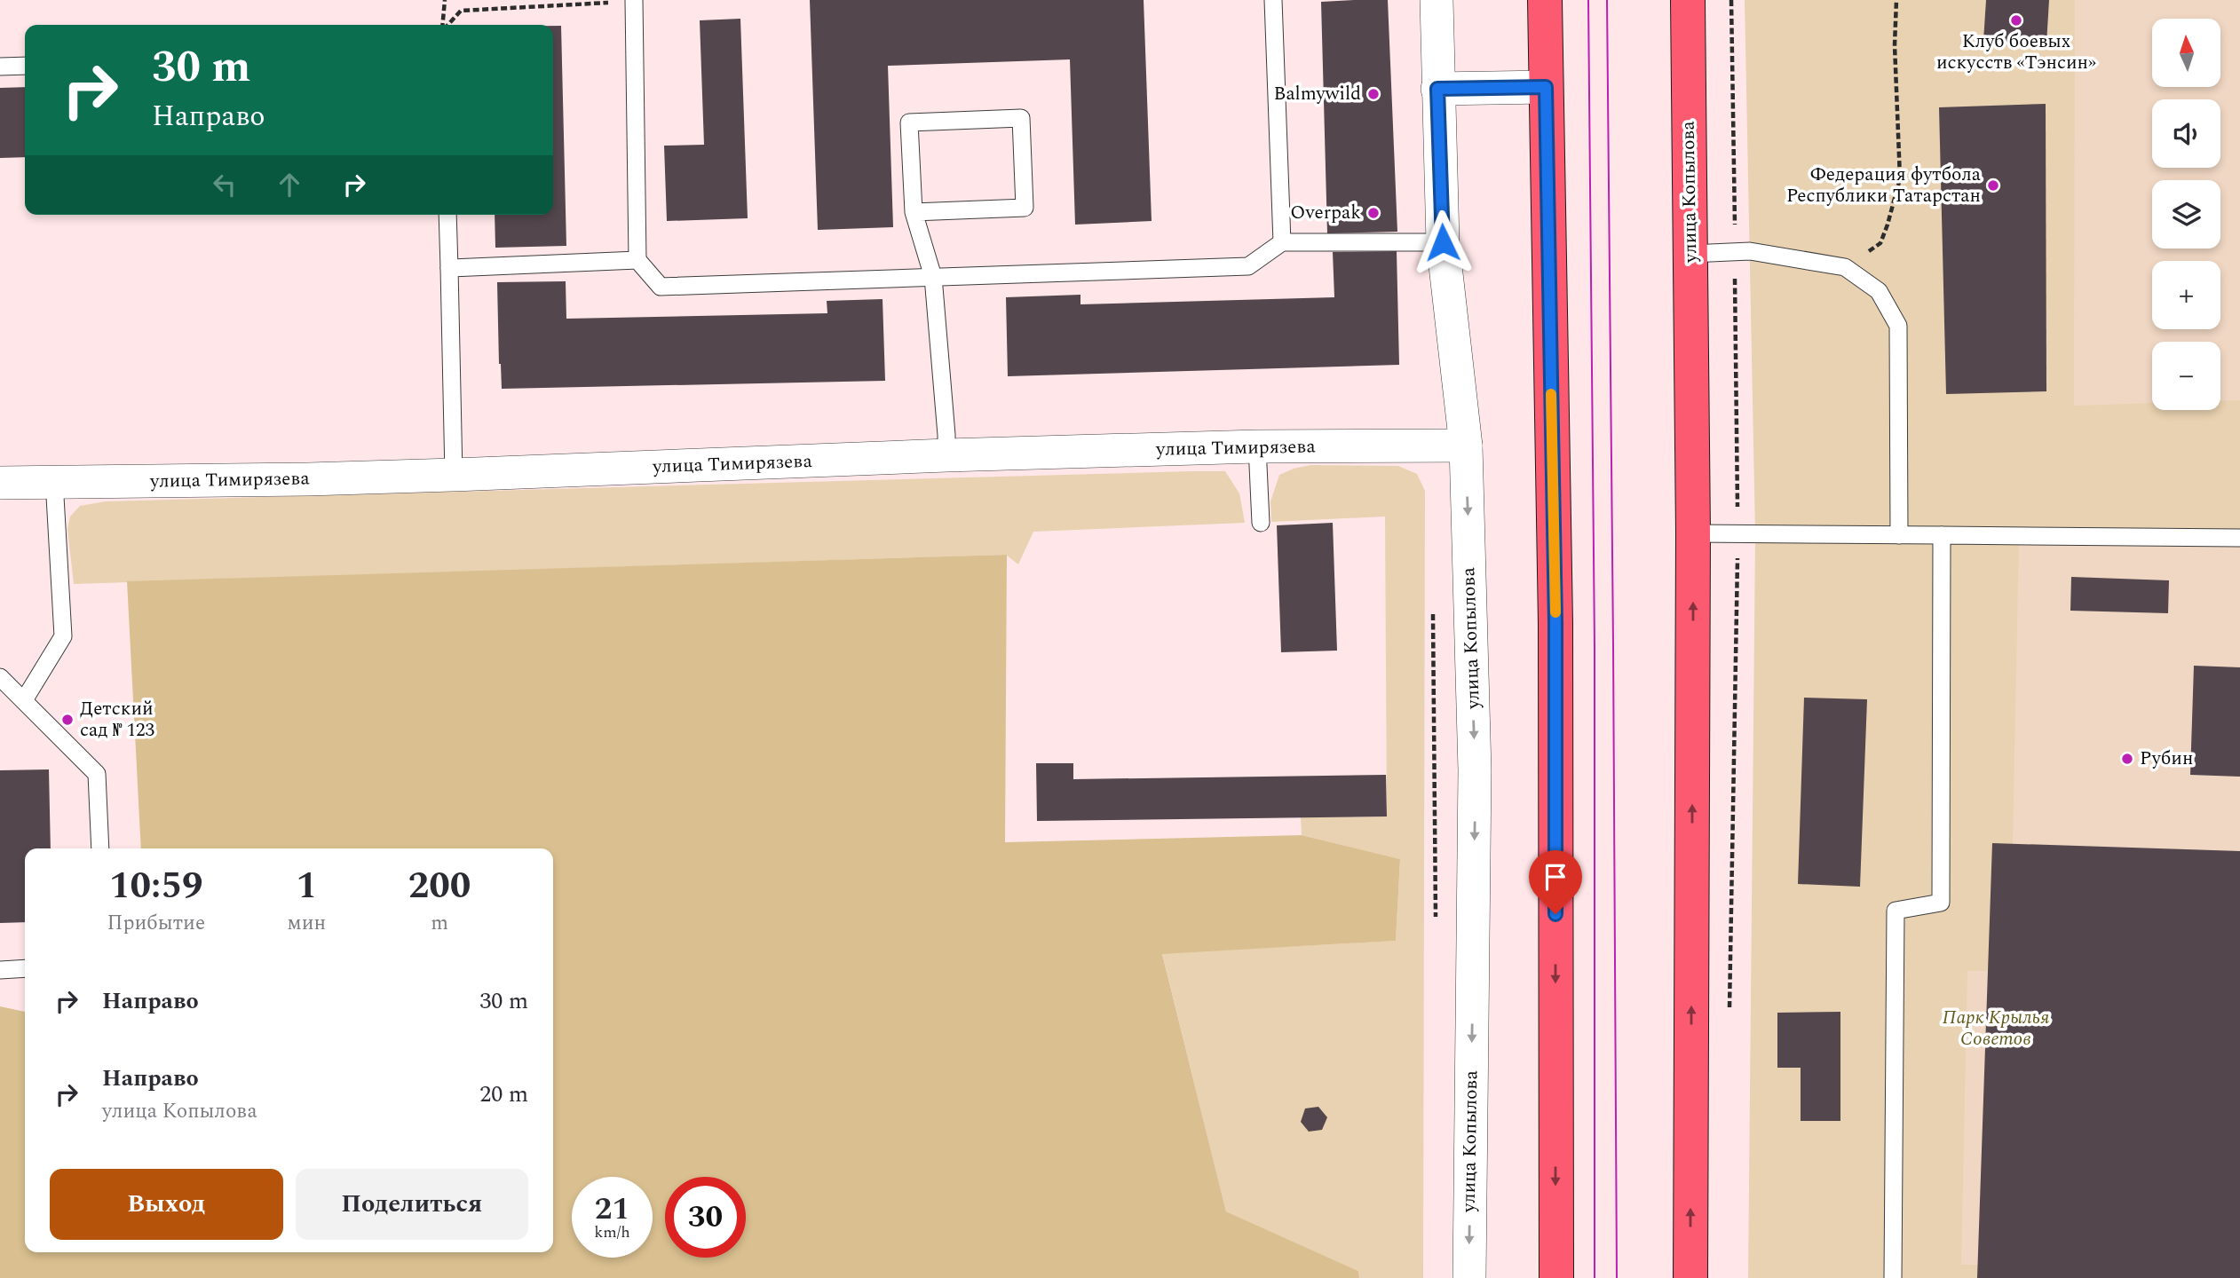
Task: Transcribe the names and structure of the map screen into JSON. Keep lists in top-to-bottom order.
{
  "streets": {
    "main road": ["улица Копылова"],
    "street": ["улица Тимирязева"]
  },
  "crossings": [
    ["улица Копылова", "улица Тимирязева"]
  ],
  "parks": ["Парк Крылья Советов"],
  "places": [
    "Клуб боевых искусств «Тэнсин»",
    "Balmywild",
    "Федерация футбола Республики Татарстан",
    "Overpak",
    "Детский сад № 123",
    "Рубин"
  ],
  "north": "top",
  "page": {
    "map_buttons": ["+", "−"],
    "turn": ["30 m", "Направо"],
    "eta": [
      "10:59",
      "Прибытие",
      "1",
      "мин",
      "200",
      "m"
    ],
    "list": [
      {
        "name": "Направо",
        "value": "30 m"
      },
      {
        "name": "Направо",
        "note": "улица Копылова",
        "value": "20 m"
      }
    ],
    "buttons": ["Выход", "Поделиться"],
    "speed": "21 km/h",
    "limit": "30"
  }
}
